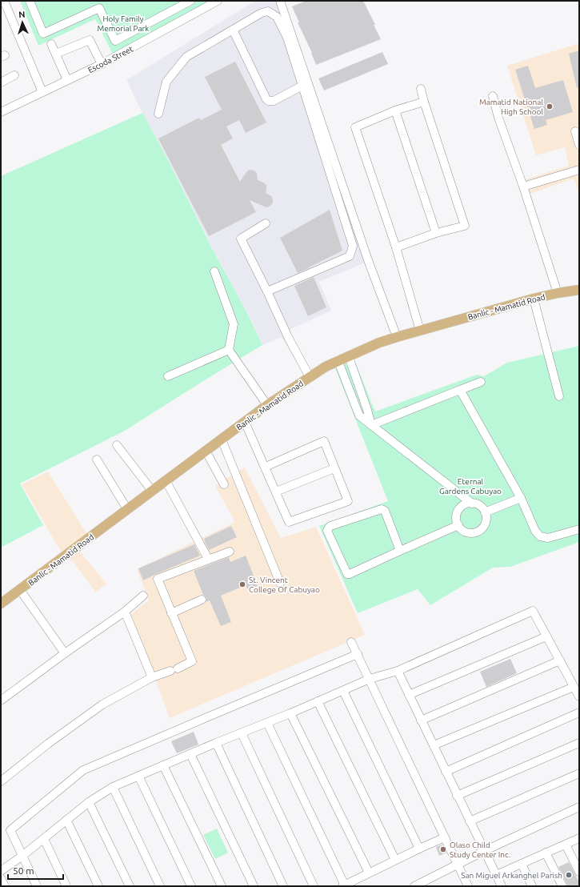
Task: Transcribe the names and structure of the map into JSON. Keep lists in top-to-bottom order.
{
  "streets": {
    "main road": ["Banlic - Mamatid Road"],
    "street": ["Escoda Street"]
  },
  "parks": ["Holy Family Memorial Park", "Eternal Gardens Cabuyao"],
  "places": [
    "Mamatid National High School",
    "St. Vincent College Of Cabuyao",
    "Olaso Child Study Center Inc.",
    "San Miguel Arkanghel Parish"
  ],
  "scale_bar": "50 m",
  "north": "top"
}
